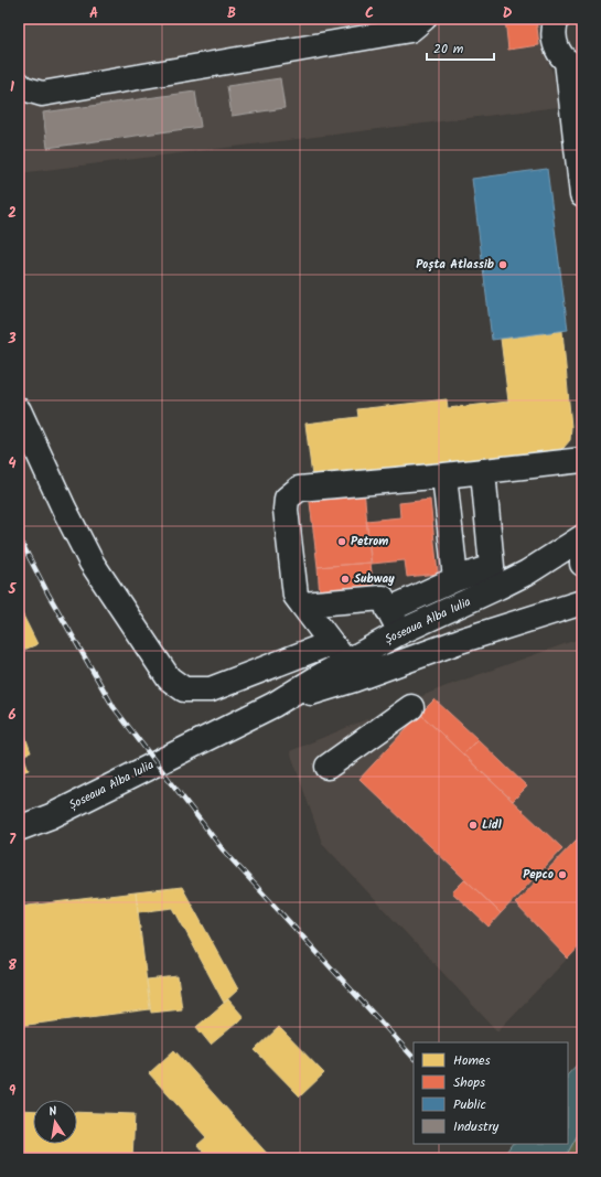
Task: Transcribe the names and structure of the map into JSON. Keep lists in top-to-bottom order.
{
  "streets": {
    "main road": ["Șoseaua Alba Iulia"]
  },
  "places": [
    "Poșta Atlassib",
    "Petrom",
    "Subway",
    "Lidl",
    "Pepco"
  ],
  "legend": [
    "Homes",
    "Shops",
    "Public",
    "Industry"
  ],
  "scale_bar": "20 m",
  "north": "top",
  "grid": {
    "columns": [
      "A",
      "B",
      "C",
      "D"
    ],
    "rows": [
      "1",
      "2",
      "3",
      "4",
      "5",
      "6",
      "7",
      "8",
      "9"
    ]
  }
}
